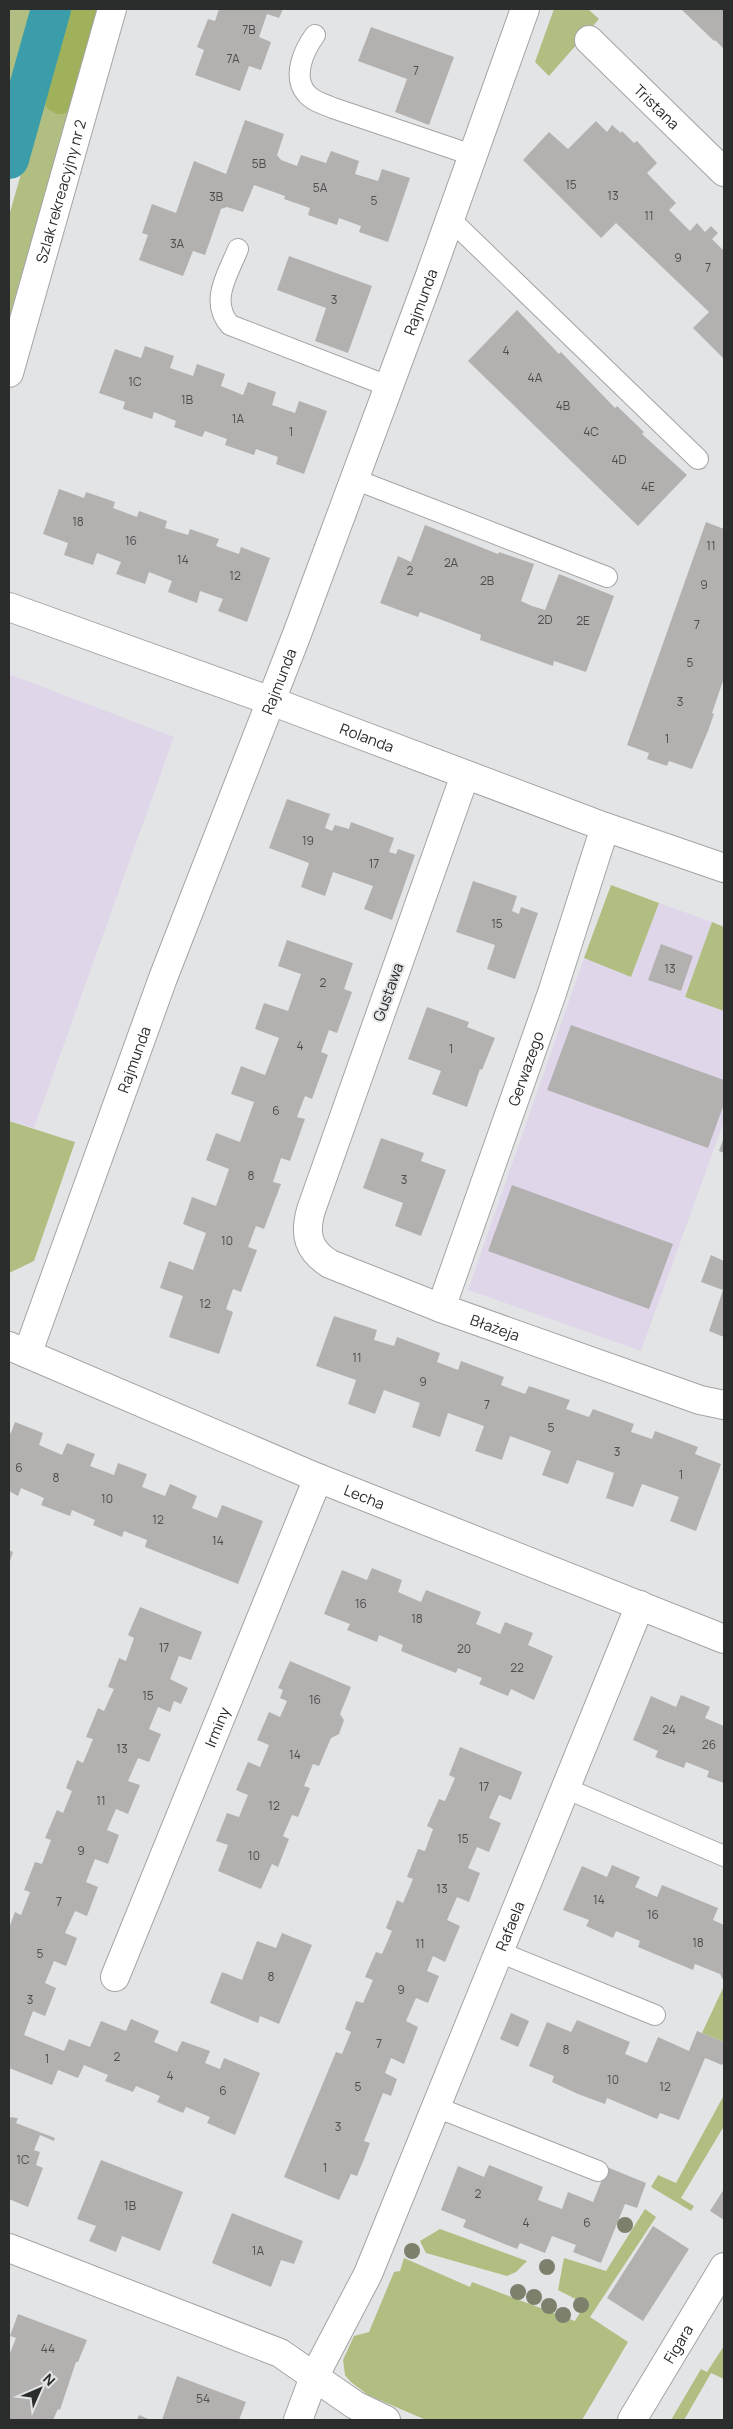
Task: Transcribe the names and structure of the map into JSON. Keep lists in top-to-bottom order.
{
  "streets": {
    "street": [
      "Tristana",
      "Szlak rekreacyjny nr 2",
      "Rajmunda",
      "Rolanda",
      "Gustawa",
      "Gerwazego",
      "Błażeja",
      "Lecha",
      "Irminy",
      "Rafaela",
      "Figara"
    ]
  },
  "crossings": [
    ["Rajmunda", "Rolanda"],
    ["Rajmunda", "Lecha"],
    ["Rolanda", "Gustawa"],
    ["Rolanda", "Gerwazego"],
    ["Gustawa", "Błażeja"],
    ["Gerwazego", "Błażeja"],
    ["Lecha", "Irminy"],
    ["Lecha", "Rafaela"]
  ],
  "house_numbers": [
    "7B",
    "7A",
    "7",
    "5B",
    "15",
    "5A",
    "13",
    "3B",
    "5",
    "11",
    "3A",
    "9",
    "7",
    "3",
    "4",
    "4A",
    "1C",
    "1B",
    "4B",
    "1A",
    "1",
    "4C",
    "4D",
    "4E",
    "18",
    "16",
    "11",
    "14",
    "2A",
    "2",
    "12",
    "2B",
    "9",
    "2D",
    "2E",
    "7",
    "5",
    "3",
    "1",
    "19",
    "17",
    "15",
    "13",
    "2",
    "4",
    "1",
    "6",
    "8",
    "3",
    "10",
    "12",
    "11",
    "9",
    "7",
    "5",
    "3",
    "6",
    "1",
    "8",
    "10",
    "12",
    "14",
    "16",
    "18",
    "17",
    "20",
    "22",
    "15",
    "16",
    "24",
    "26",
    "13",
    "14",
    "17",
    "11",
    "12",
    "15",
    "9",
    "10",
    "13",
    "14",
    "7",
    "16",
    "18",
    "11",
    "5",
    "8",
    "9",
    "3",
    "7",
    "8",
    "2",
    "1",
    "4",
    "10",
    "5",
    "12",
    "6",
    "3",
    "1C",
    "1",
    "2",
    "1B",
    "4",
    "6",
    "1A",
    "44",
    "54"
  ],
  "north": "top right"
}
